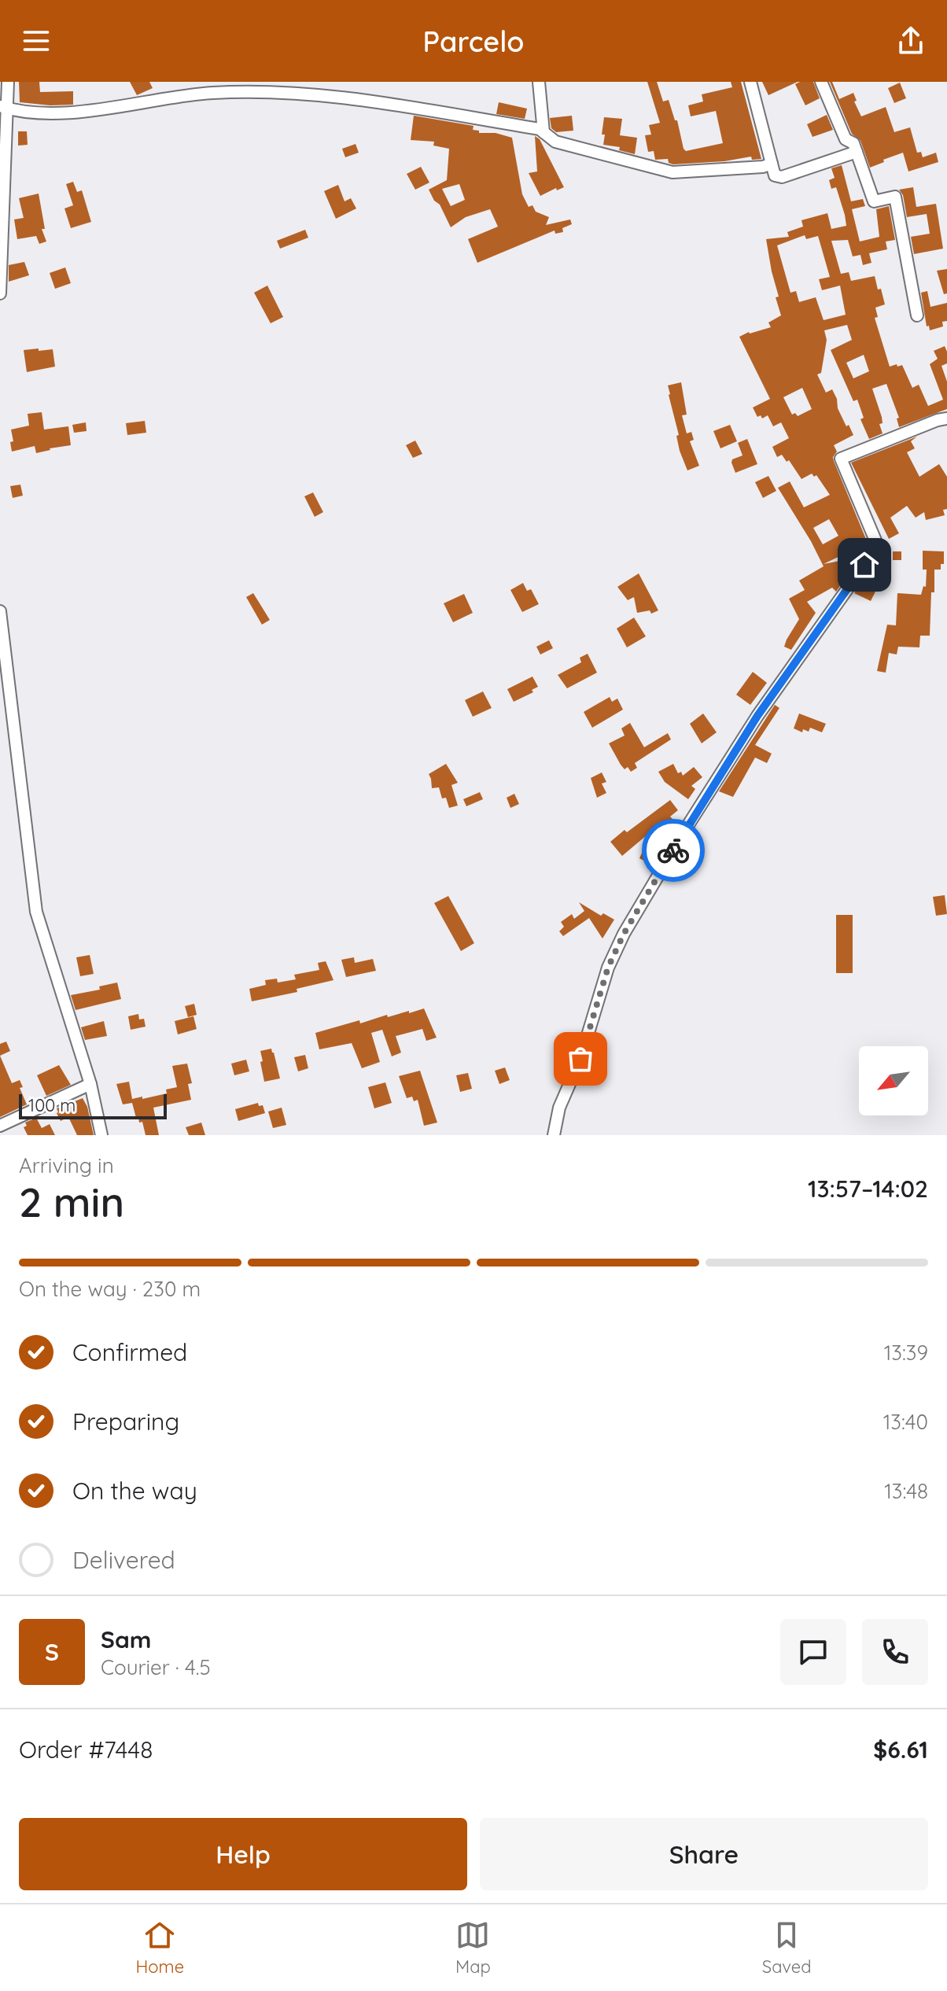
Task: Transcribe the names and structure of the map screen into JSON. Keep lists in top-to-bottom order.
{
  "scale_bar": "100 m",
  "north": "bottom left",
  "page": {
    "header": "Parcelo",
    "scale": "100 m",
    "heading": ["2 min", "Arriving in", "13:57–14:02"],
    "panel": [
      "Sam",
      "Courier · 4.5",
      "Order #7448",
      "$6.61"
    ],
    "bar": "On the way · 230 m",
    "list": [
      ["Confirmed", "13:39"],
      ["Preparing", "13:40"],
      ["On the way", "13:48"],
      "Delivered"
    ],
    "round": "S",
    "buttons": ["Help", "Share"],
    "tabs": ["Home", "Map", "Saved"]
  }
}
